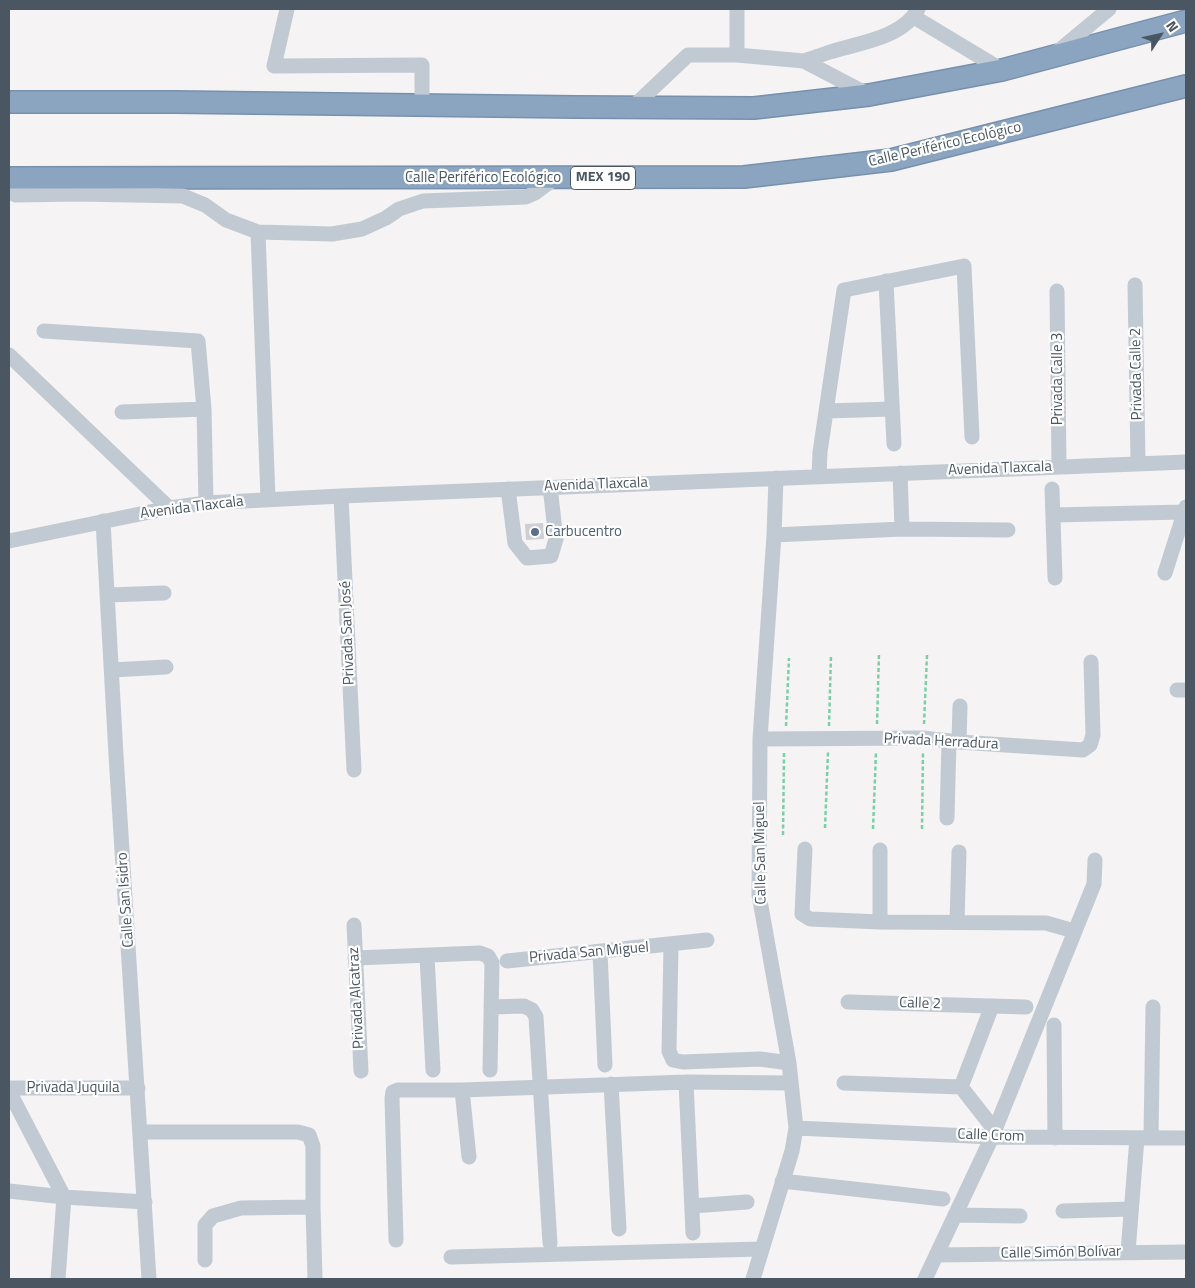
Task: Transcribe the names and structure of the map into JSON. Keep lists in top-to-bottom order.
{
  "streets": {
    "highway": ["Calle Periférico Ecológico", "MEX 190"],
    "street": [
      "Privada Calle 2",
      "Privada Calle 3",
      "Avenida Tlaxcala",
      "Privada San José",
      "Privada Herradura",
      "Calle San Miguel",
      "Calle San Isidro",
      "Privada San Miguel",
      "Privada Alcatraz",
      "Calle 2",
      "Privada Juquila",
      "Calle Crom",
      "Calle Simón Bolívar"
    ]
  },
  "crossings": [
    ["Privada Calle 2", "Avenida Tlaxcala"],
    ["Privada Calle 3", "Avenida Tlaxcala"],
    ["Avenida Tlaxcala", "Privada San José"],
    ["Avenida Tlaxcala", "Calle San Miguel"],
    ["Avenida Tlaxcala", "Calle San Isidro"],
    ["Privada Herradura", "Calle San Miguel"],
    ["Calle San Miguel", "Privada San Miguel"],
    ["Calle San Miguel", "Calle Crom"],
    ["Calle San Isidro", "Privada Juquila"]
  ],
  "places": ["Carbucentro"],
  "north": "top right"
}
